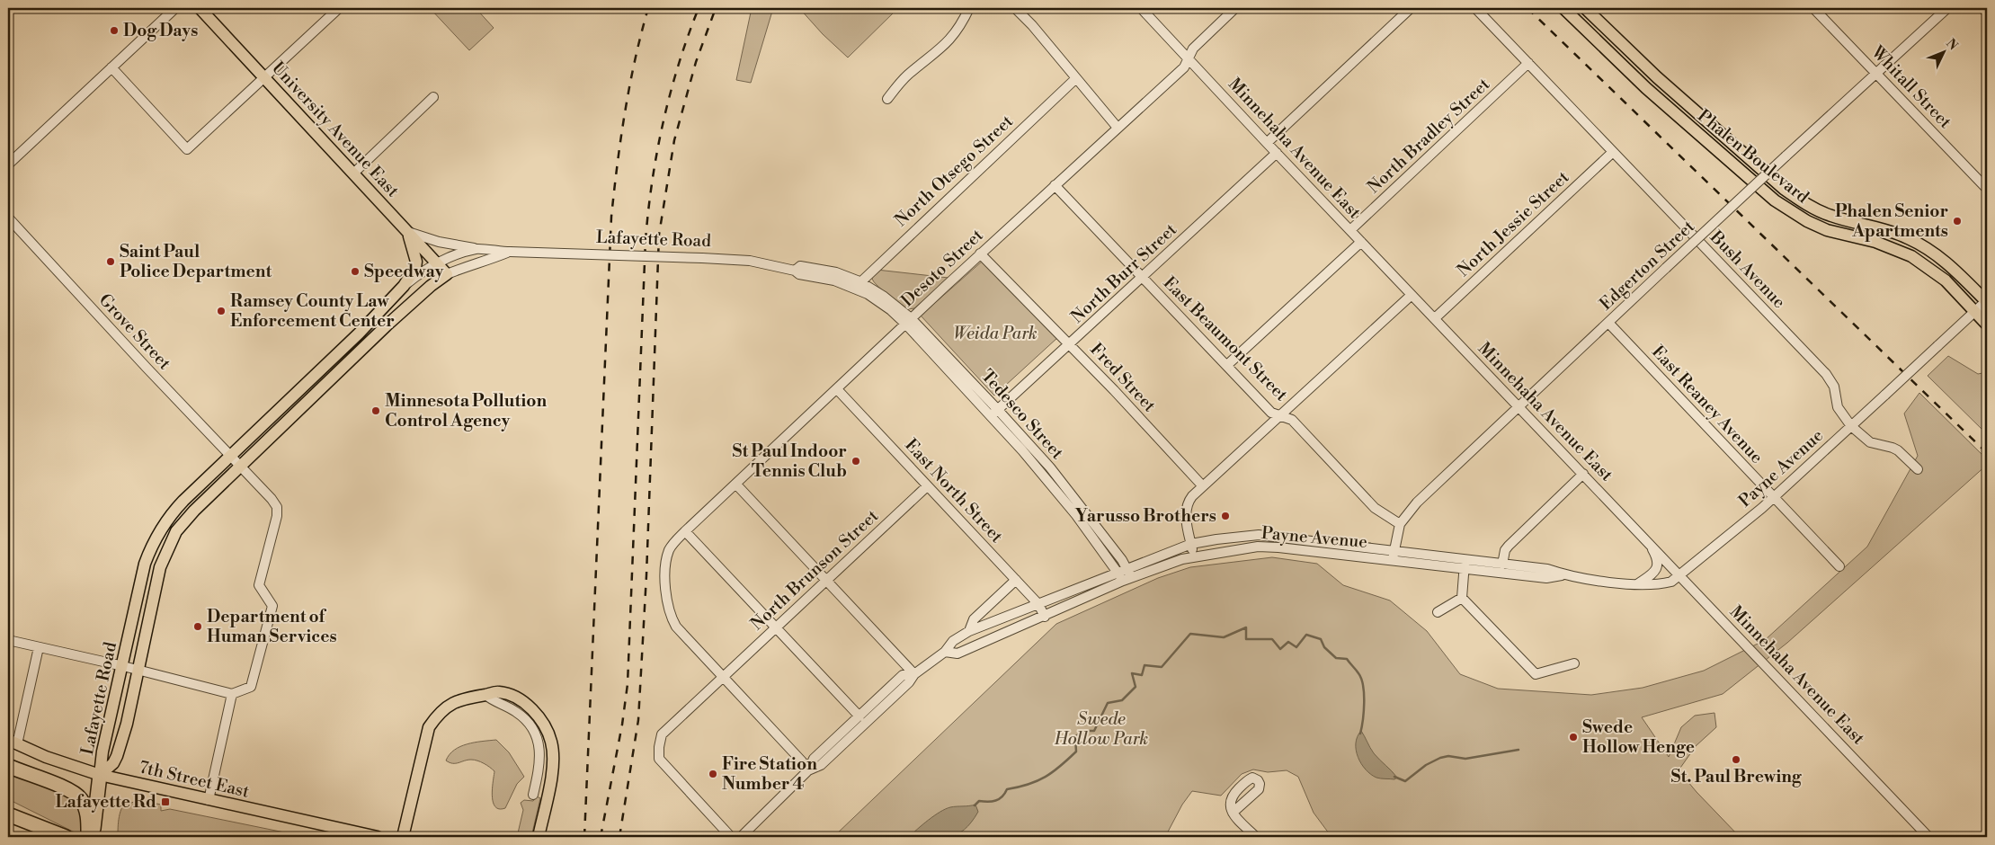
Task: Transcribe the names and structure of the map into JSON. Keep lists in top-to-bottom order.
{
  "streets": {
    "main road": [
      "University Avenue East",
      "Phalen Boulevard",
      "Lafayette Road",
      "7th Street East"
    ],
    "street": [
      "Whitall Street",
      "North Bradley Street",
      "Minnehaha Avenue East",
      "North Otsego Street",
      "North Jessie Street",
      "Edgerton Street",
      "Desoto Street",
      "Bush Avenue",
      "North Burr Street",
      "Grove Street",
      "East Beaumont Street",
      "Fred Street",
      "East Reaney Avenue",
      "Tedesco Street",
      "Payne Avenue",
      "East North Street",
      "North Brunson Street"
    ]
  },
  "crossings": [
    ["Whitall Street", "Edgerton Street"],
    ["University Avenue East", "Lafayette Road"],
    ["North Bradley Street", "Minnehaha Avenue East"],
    ["North Bradley Street", "Bush Avenue"],
    ["Minnehaha Avenue East", "North Jessie Street"],
    ["Minnehaha Avenue East", "Edgerton Street"],
    ["Minnehaha Avenue East", "Desoto Street"],
    ["Minnehaha Avenue East", "North Burr Street"],
    ["Minnehaha Avenue East", "Payne Avenue"],
    ["Phalen Boulevard", "Payne Avenue"],
    ["North Otsego Street", "Lafayette Road"],
    ["North Jessie Street", "Bush Avenue"],
    ["Lafayette Road", "Grove Street"],
    ["Lafayette Road", "Tedesco Street"],
    ["Lafayette Road", "7th Street East"],
    ["Edgerton Street", "East Beaumont Street"],
    ["Edgerton Street", "East Reaney Avenue"],
    ["Edgerton Street", "Payne Avenue"],
    ["Desoto Street", "East Beaumont Street"],
    ["Desoto Street", "Fred Street"],
    ["Desoto Street", "Tedesco Street"],
    ["Desoto Street", "East North Street"],
    ["Desoto Street", "North Brunson Street"],
    ["Bush Avenue", "Payne Avenue"],
    ["North Burr Street", "East Beaumont Street"],
    ["North Burr Street", "Fred Street"],
    ["North Burr Street", "Tedesco Street"],
    ["East Reaney Avenue", "Payne Avenue"],
    ["Tedesco Street", "Payne Avenue"],
    ["Payne Avenue", "East North Street"],
    ["East North Street", "North Brunson Street"]
  ],
  "parks": ["Weida Park", "Swede Hollow Park"],
  "places": {
    "other": [
      "Dog Days",
      "Phalen Senior Apartments",
      "Saint Paul Police Department",
      "Speedway",
      "Ramsey County Law Enforcement Center",
      "Minnesota Pollution Control Agency",
      "St Paul Indoor Tennis Club",
      "Yarusso Brothers",
      "Department of Human Services",
      "Swede Hollow Henge",
      "St. Paul Brewing",
      "Fire Station Number 4"
    ],
    "transit": ["Lafayette Rd"]
  },
  "north": "top right"
}
